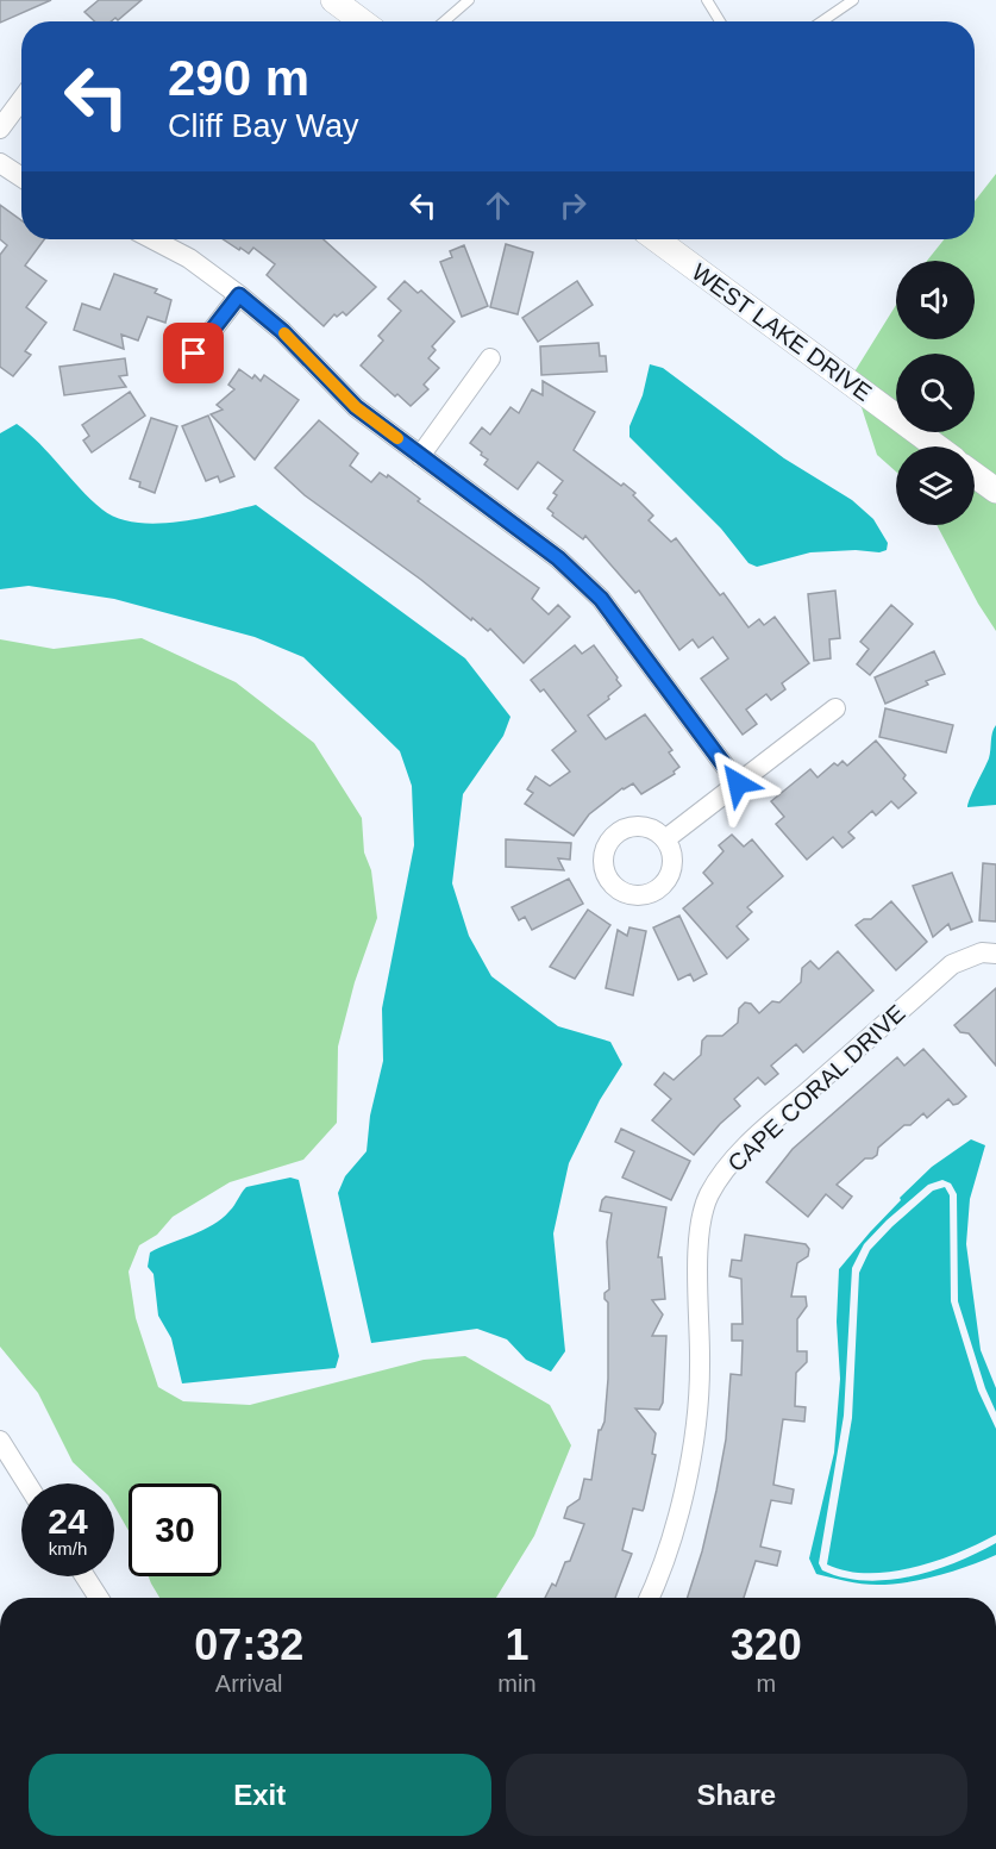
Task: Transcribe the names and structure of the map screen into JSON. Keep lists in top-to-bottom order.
{
  "streets": {
    "street": ["WEST LAKE DRIVE", "CAPE CORAL DRIVE"]
  },
  "page": {
    "turn": ["290 m", "Cliff Bay Way"],
    "speed": "24 km/h",
    "limit": "30",
    "eta": [
      "07:32",
      "Arrival",
      "1",
      "min",
      "320",
      "m"
    ],
    "buttons": ["Exit", "Share"]
  }
}
